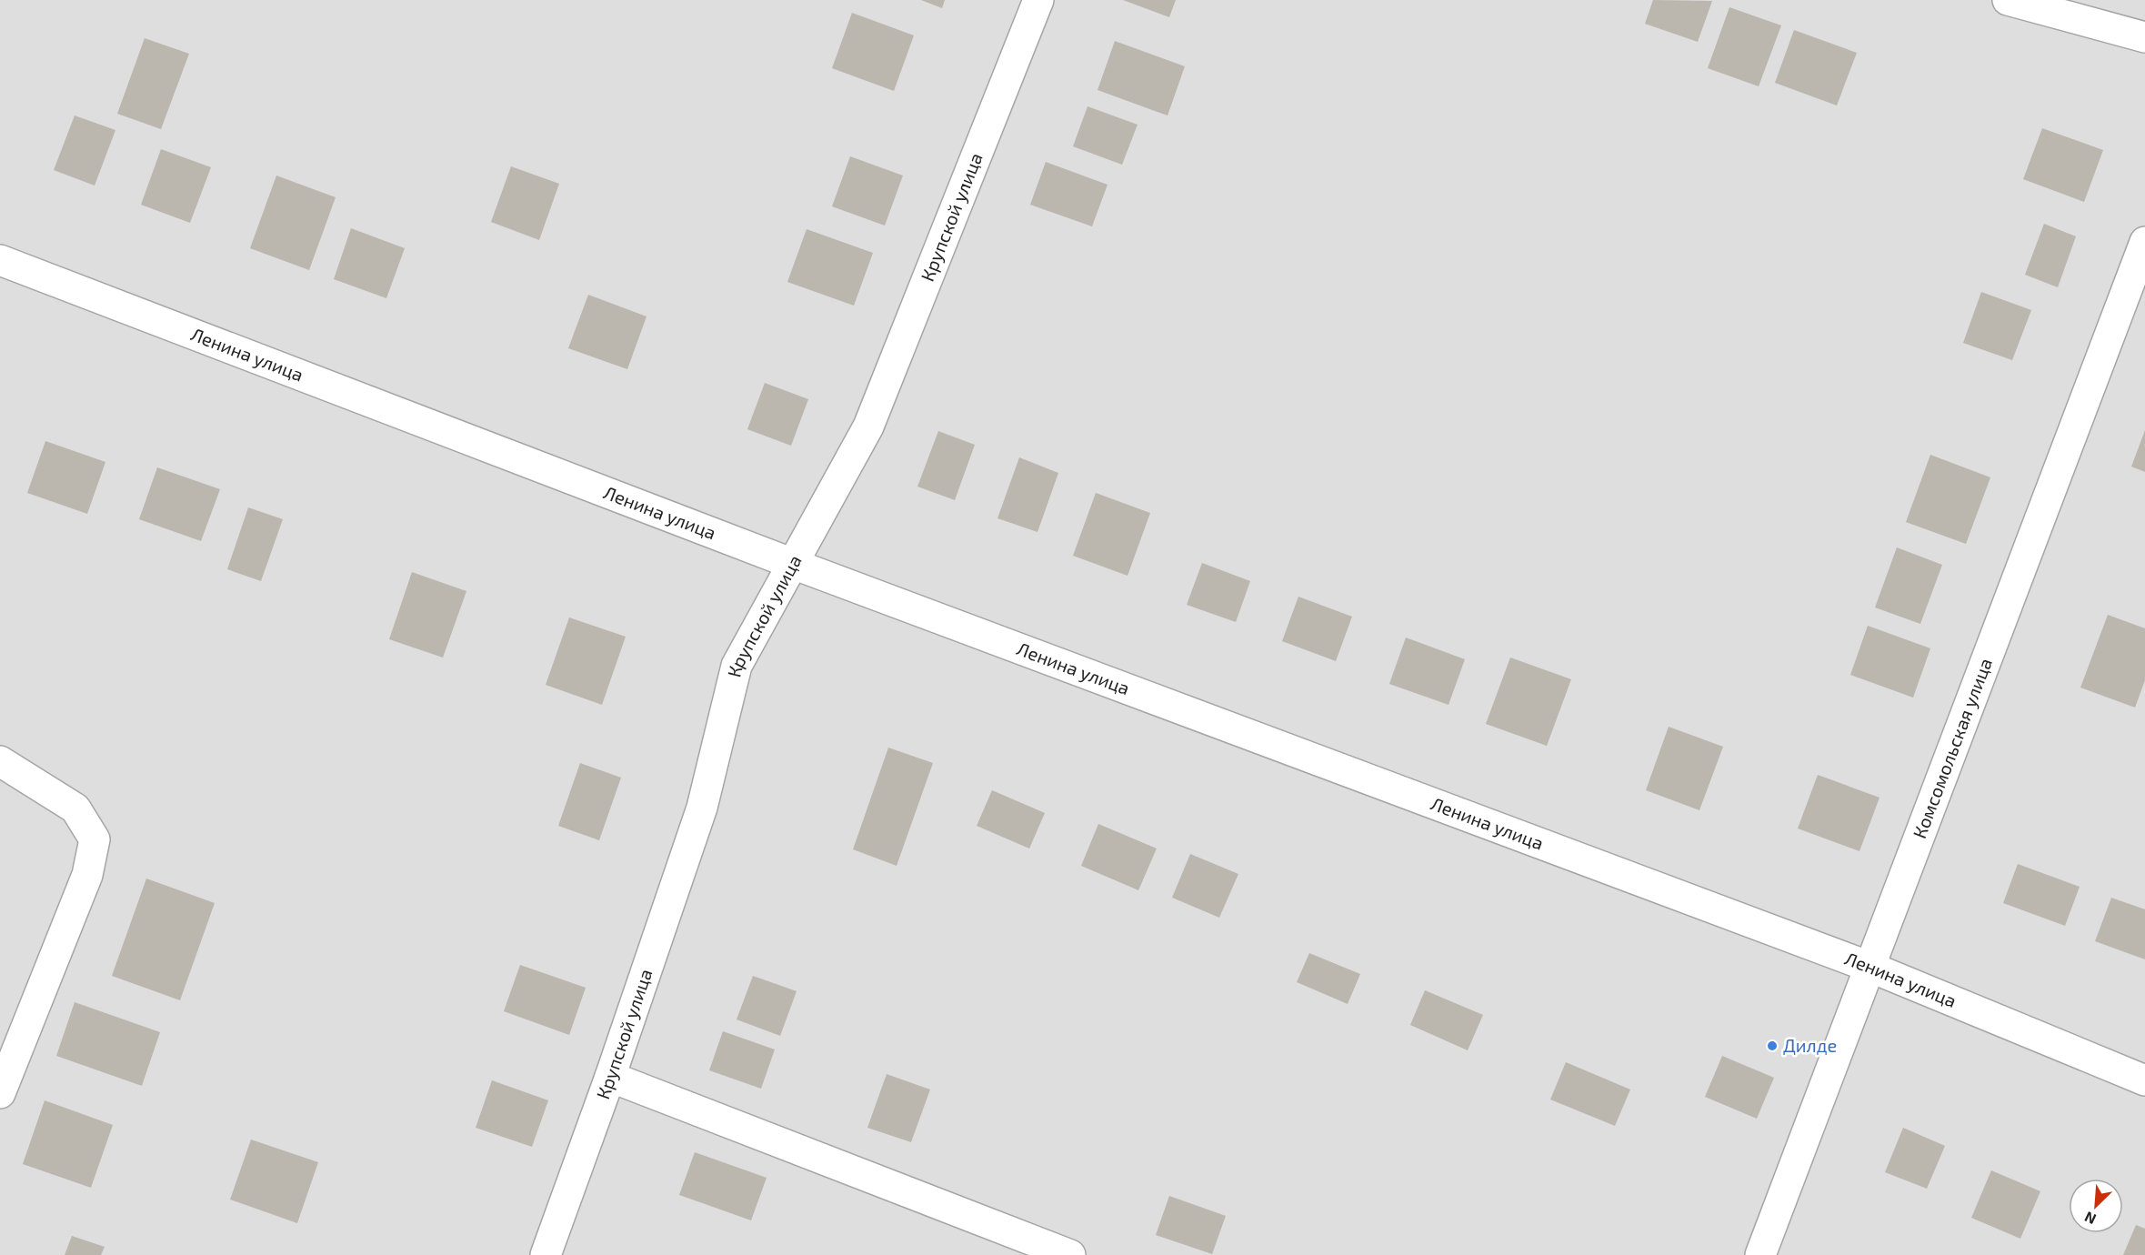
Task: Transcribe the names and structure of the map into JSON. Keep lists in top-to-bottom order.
{
  "streets": {
    "street": ["Крупской улица", "Ленина улица", "Комсомольская улица"]
  },
  "crossings": [
    ["Крупской улица", "Ленина улица"],
    ["Ленина улица", "Комсомольская улица"]
  ],
  "places": ["Дилде"],
  "north": "bottom left"
}
